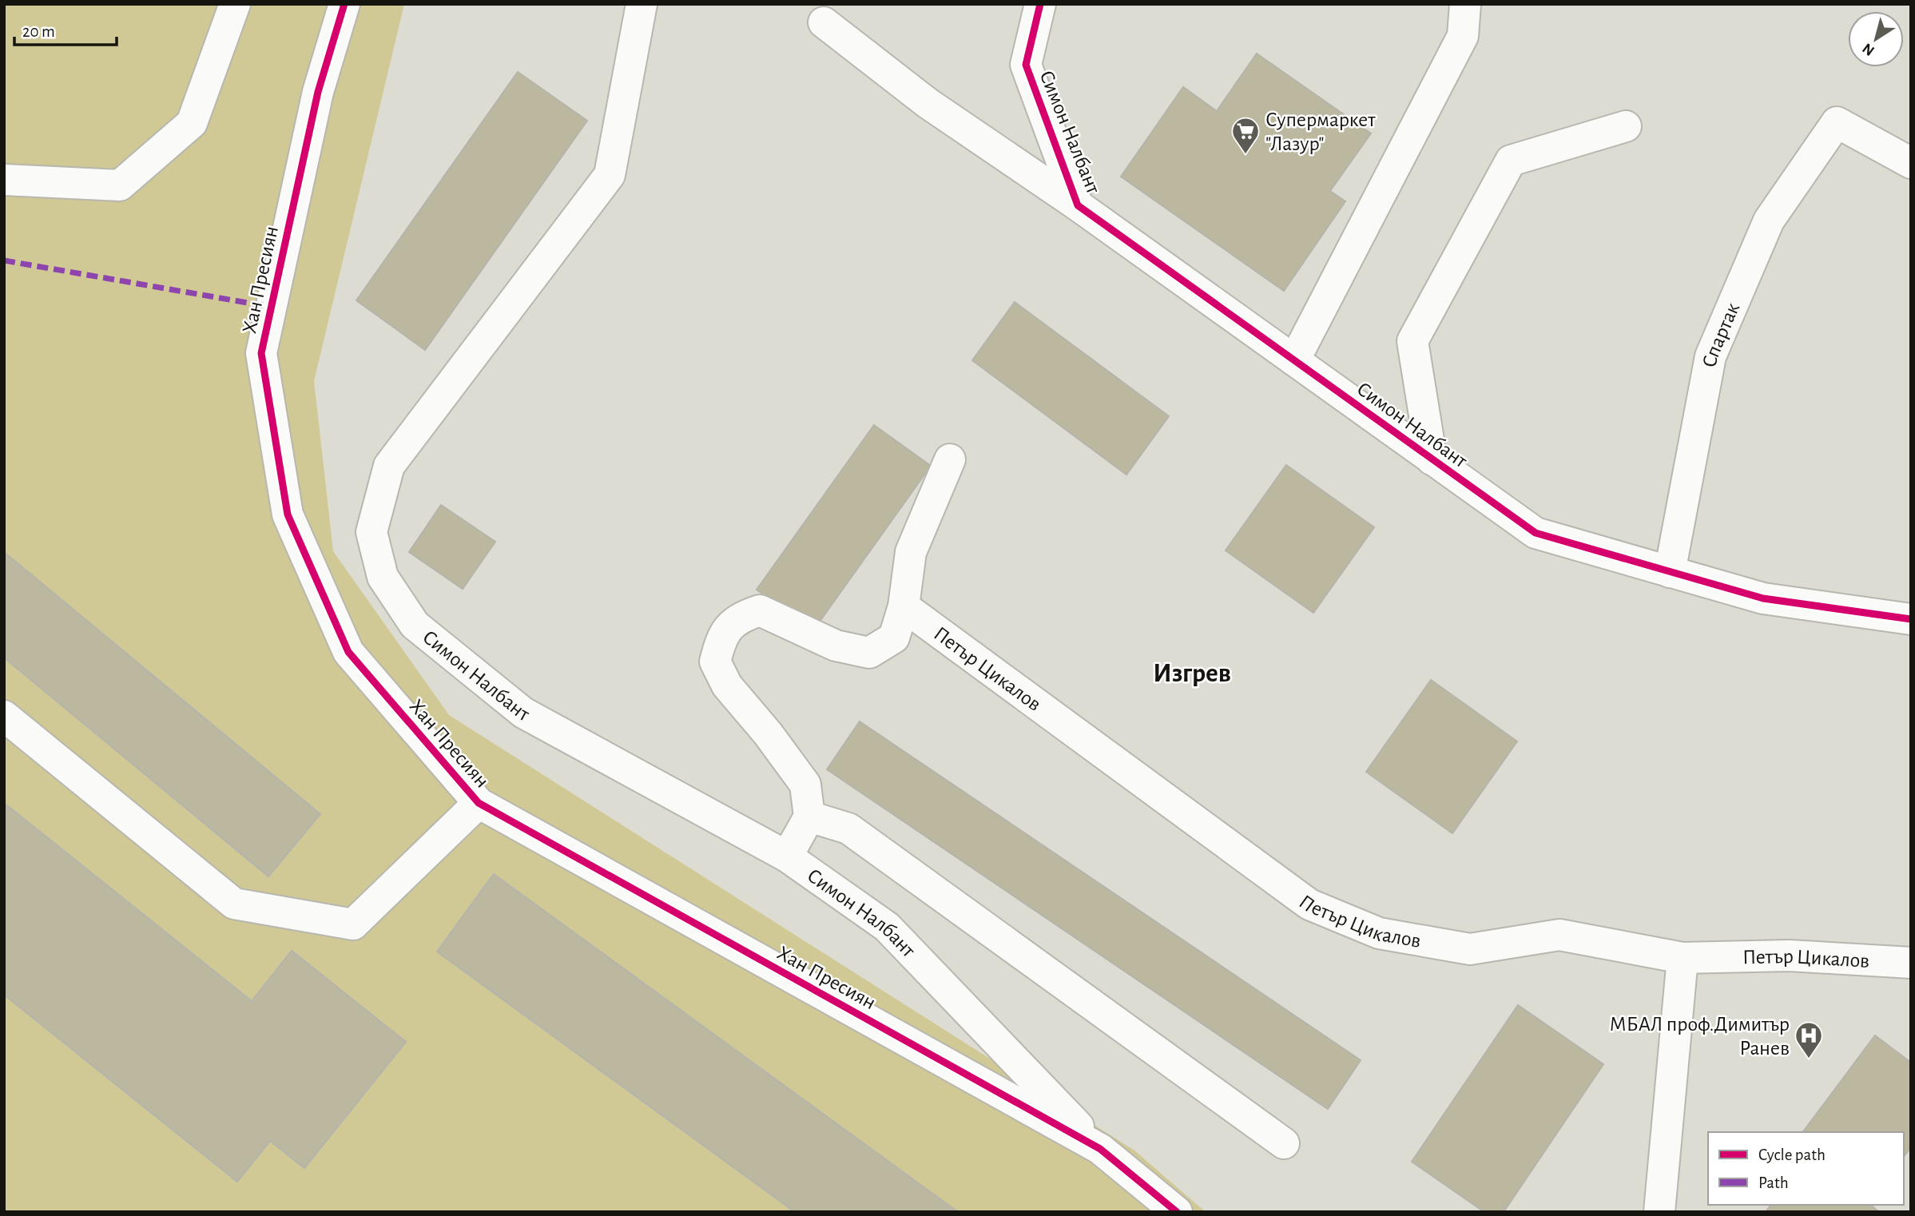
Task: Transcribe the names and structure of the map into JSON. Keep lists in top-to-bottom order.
{
  "streets": {
    "street": [
      "Симон Налбант",
      "Хан Пресиян",
      "Спартак",
      "Петър Цикалов"
    ]
  },
  "crossings": [
    ["Симон Налбант", "Хан Пресиян"],
    ["Симон Налбант", "Спартак"]
  ],
  "districts": ["Изгрев"],
  "places": {
    "supermarket": ["Супермаркет \"Лазур\""],
    "hospital": ["МБАЛ проф.Димитър Ранев"]
  },
  "legend": ["Cycle path", "Path"],
  "scale_bar": "20 m",
  "north": "bottom left"
}
